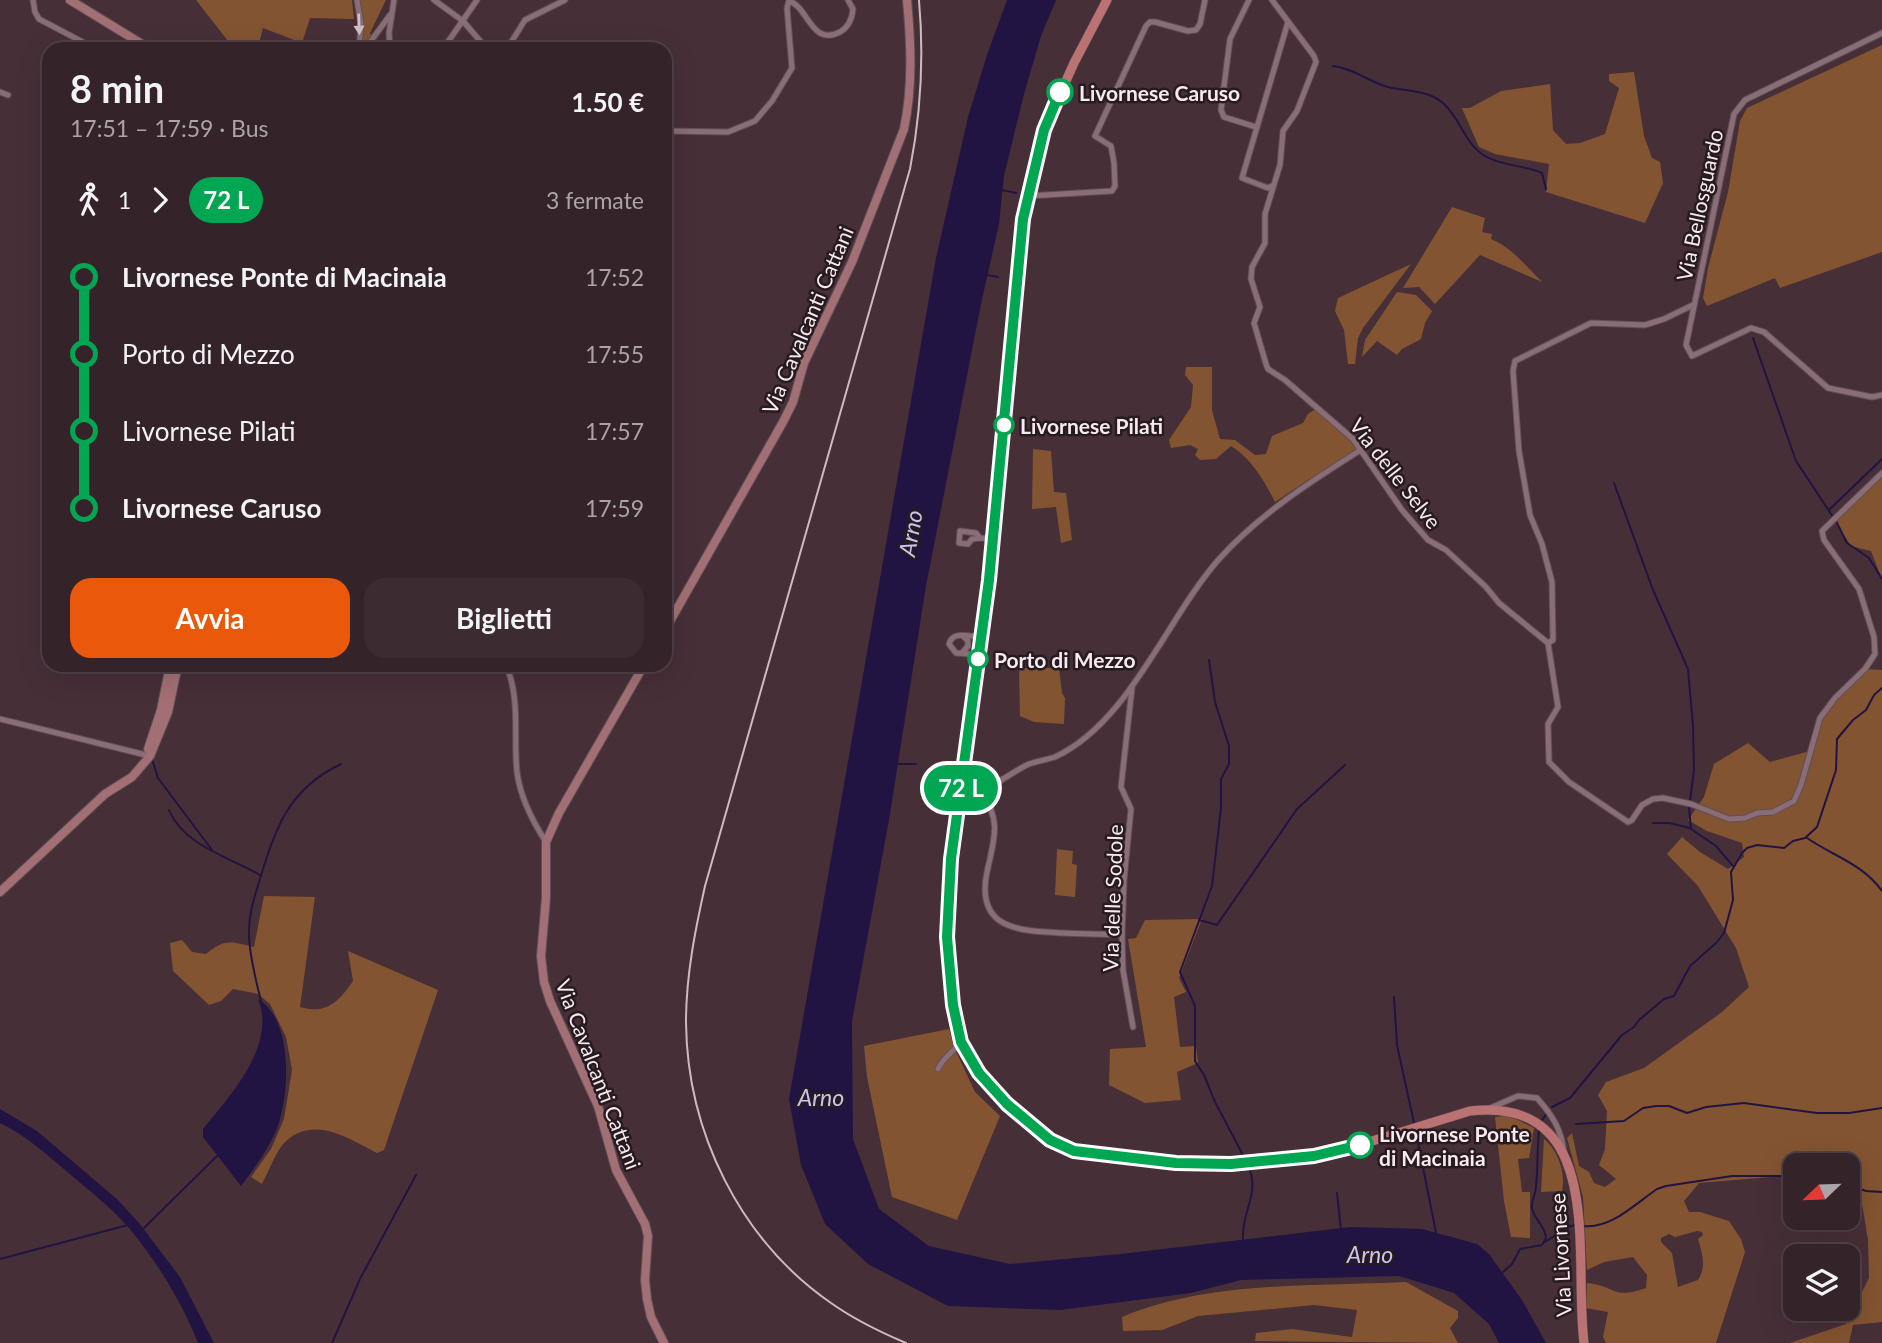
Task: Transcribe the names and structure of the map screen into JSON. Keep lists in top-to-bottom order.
{
  "streets": {
    "main road": ["Via Livornese"],
    "street": [
      "Via Bellosguardo",
      "Via Cavalcanti Cattani",
      "Via delle Selve",
      "Via delle Sodole"
    ]
  },
  "water": ["Arno"],
  "places": [
    "Livornese Caruso",
    "Livornese Pilati",
    "Porto di Mezzo",
    "Livornese Ponte di Macinaia"
  ],
  "north": "bottom left",
  "page": {
    "on_map": "72 L",
    "heading": ["8 min", "17:51 – 17:59 · Bus", "1.50 €"],
    "legs": ["1", "72 L", "3 fermate"],
    "list": [
      {
        "name": "Livornese Ponte di Macinaia",
        "value": "17:52"
      },
      {
        "name": "Porto di Mezzo",
        "value": "17:55"
      },
      {
        "name": "Livornese Pilati",
        "value": "17:57"
      },
      {
        "name": "Livornese Caruso",
        "value": "17:59"
      }
    ],
    "buttons": ["Avvia", "Biglietti"]
  }
}
